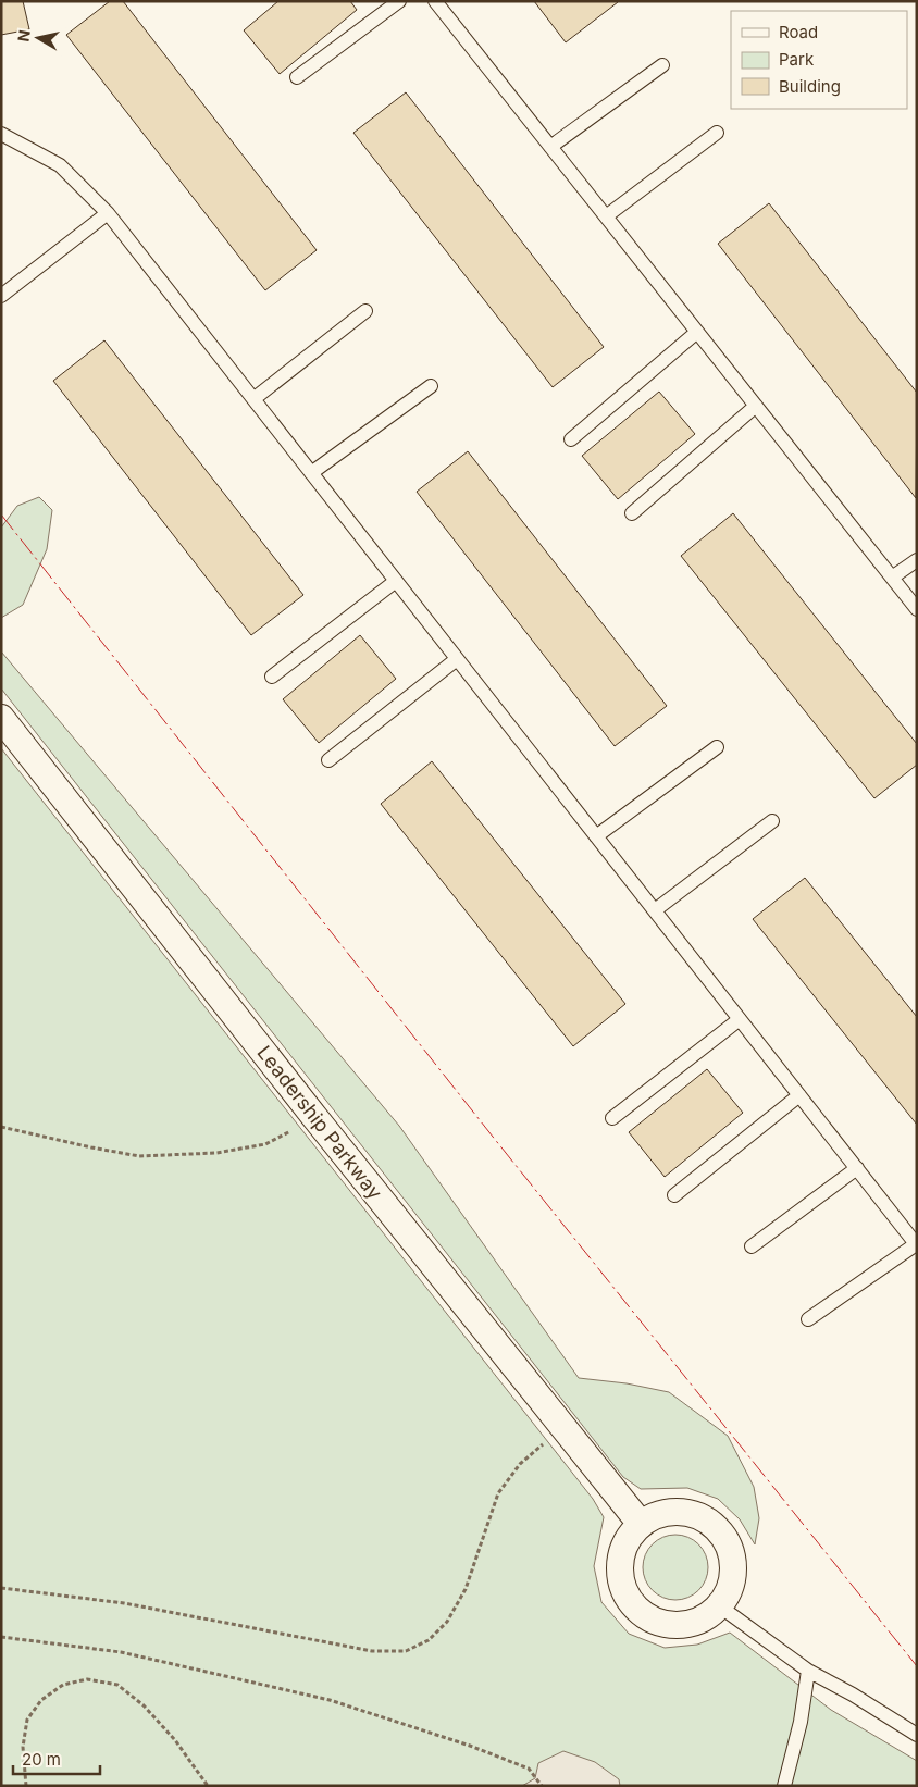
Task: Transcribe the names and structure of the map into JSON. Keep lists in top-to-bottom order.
{
  "streets": {
    "street": ["Leadership Parkway"]
  },
  "legend": ["Road", "Park", "Building"],
  "scale_bar": "20 m",
  "north": "left"
}
